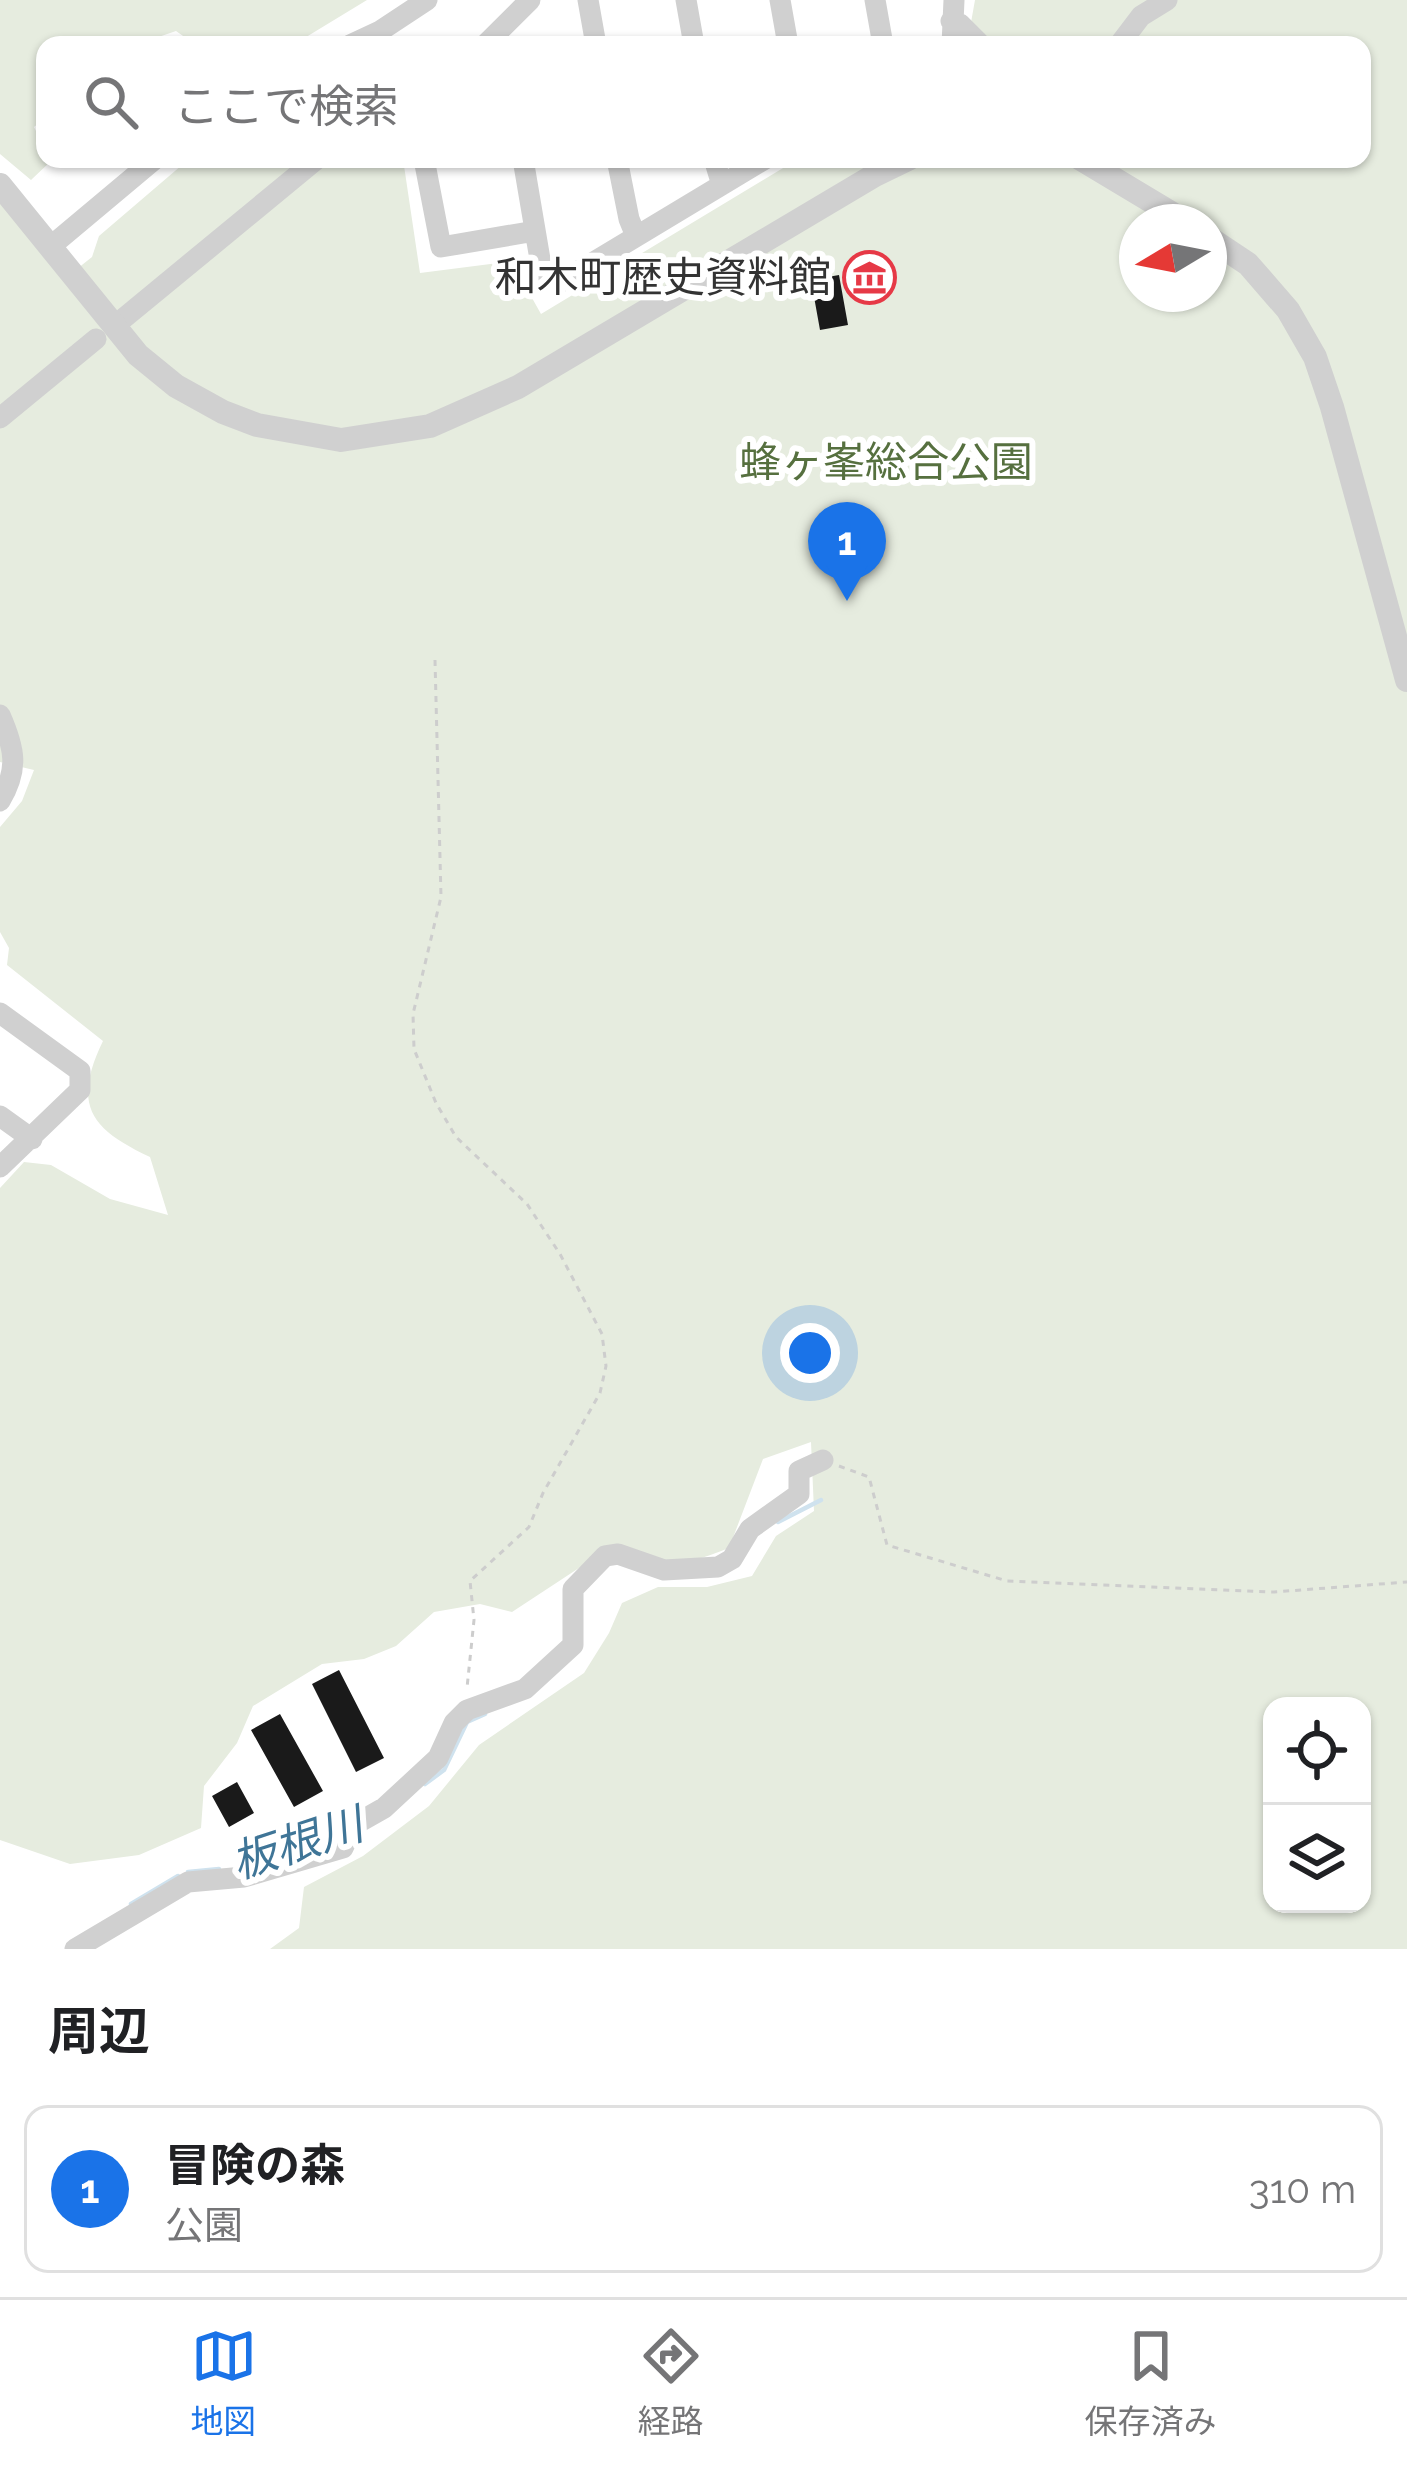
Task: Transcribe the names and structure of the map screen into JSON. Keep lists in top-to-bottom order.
{
  "water": ["板根川"],
  "parks": ["蜂ヶ峯総合公園"],
  "places": {
    "museum": ["和木町歴史資料館"]
  },
  "north": "left",
  "page": {
    "search": "ここで検索",
    "pins": "1",
    "heading": "周辺",
    "list": [
      {
        "mark": "1",
        "name": "冒険の森",
        "note": "公園",
        "value": "310 m"
      }
    ],
    "nav": ["地図", "経路", "保存済み"]
  }
}
